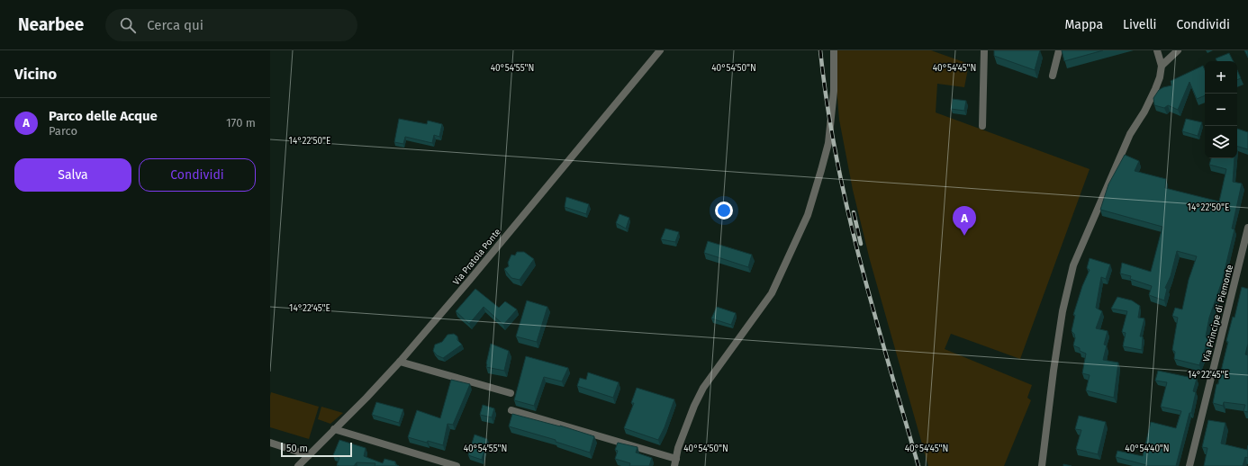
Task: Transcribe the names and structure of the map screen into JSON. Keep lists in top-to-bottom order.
{
  "streets": {
    "street": ["Via Pratola Ponte", "Via Principe di Piemonte"]
  },
  "scale_bar": "50 m",
  "page": {
    "header": "Nearbee",
    "search": "Cerca qui",
    "nav": ["Mappa", "Livelli", "Condividi"],
    "heading": "Vicino",
    "map_buttons": ["+", "−"],
    "list": [
      {
        "mark": "A",
        "name": "Parco delle Acque",
        "note": "Parco",
        "value": "170 m"
      }
    ],
    "buttons": ["Salva", "Condividi"],
    "pins": "A",
    "scale": "50 m"
  },
  "coordinates": [
    "40°54'55\"N",
    "40°54'50\"N",
    "40°54'45\"N",
    "14°22'50\"E",
    "14°22'45\"E",
    "40°54'40\"N"
  ]
}
